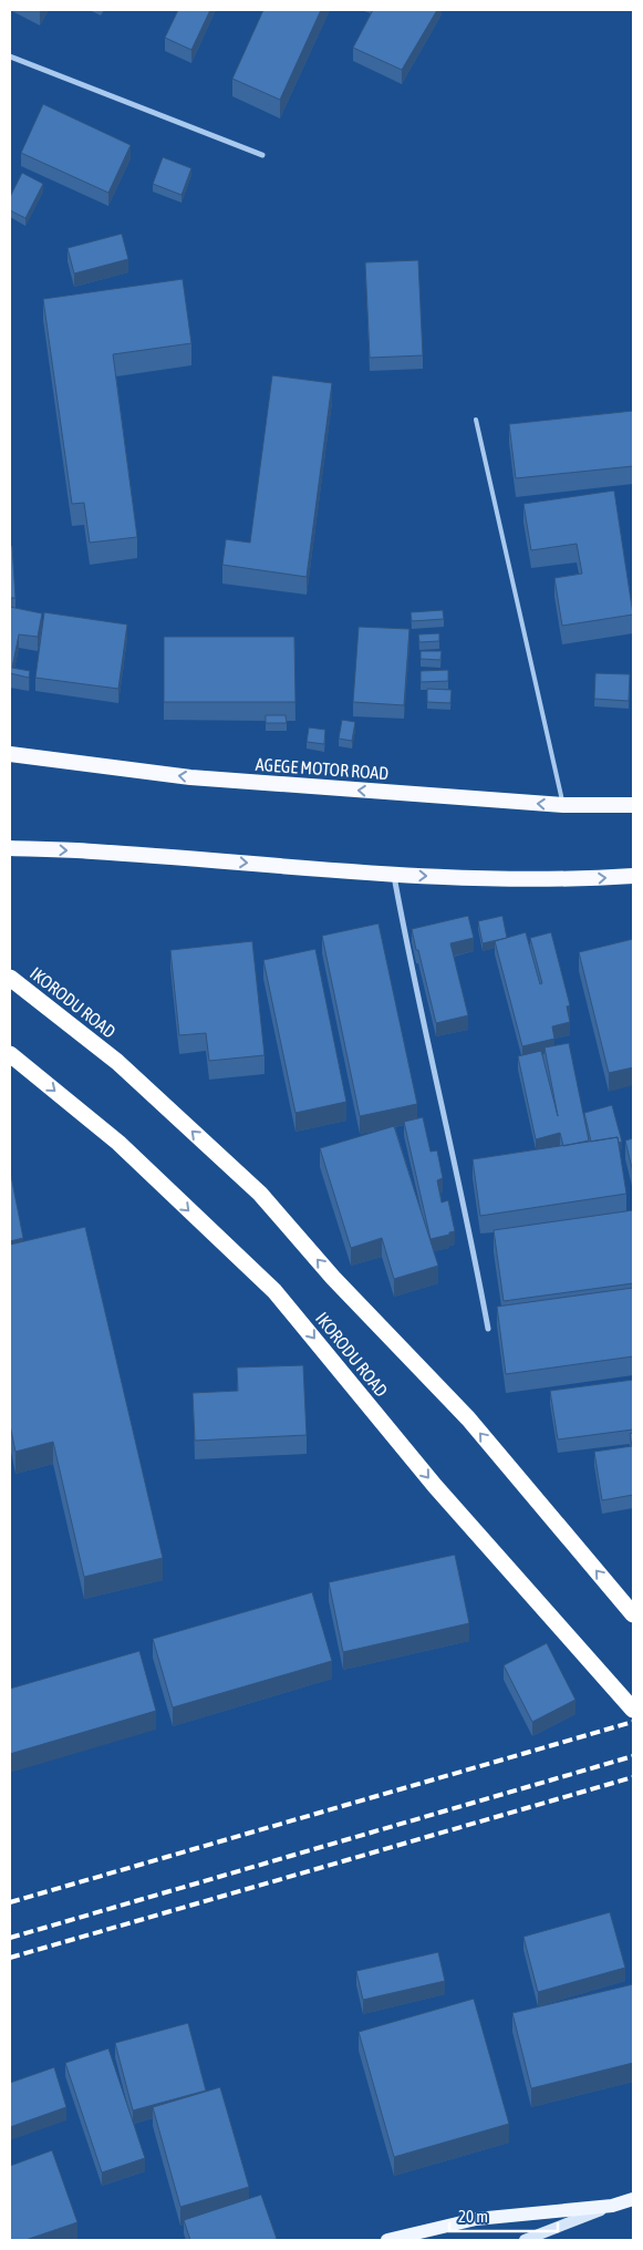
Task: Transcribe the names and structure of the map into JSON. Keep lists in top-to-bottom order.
{
  "streets": {
    "highway": ["AGEGE MOTOR ROAD", "IKORODU ROAD"]
  },
  "scale_bar": "20 m"
}
